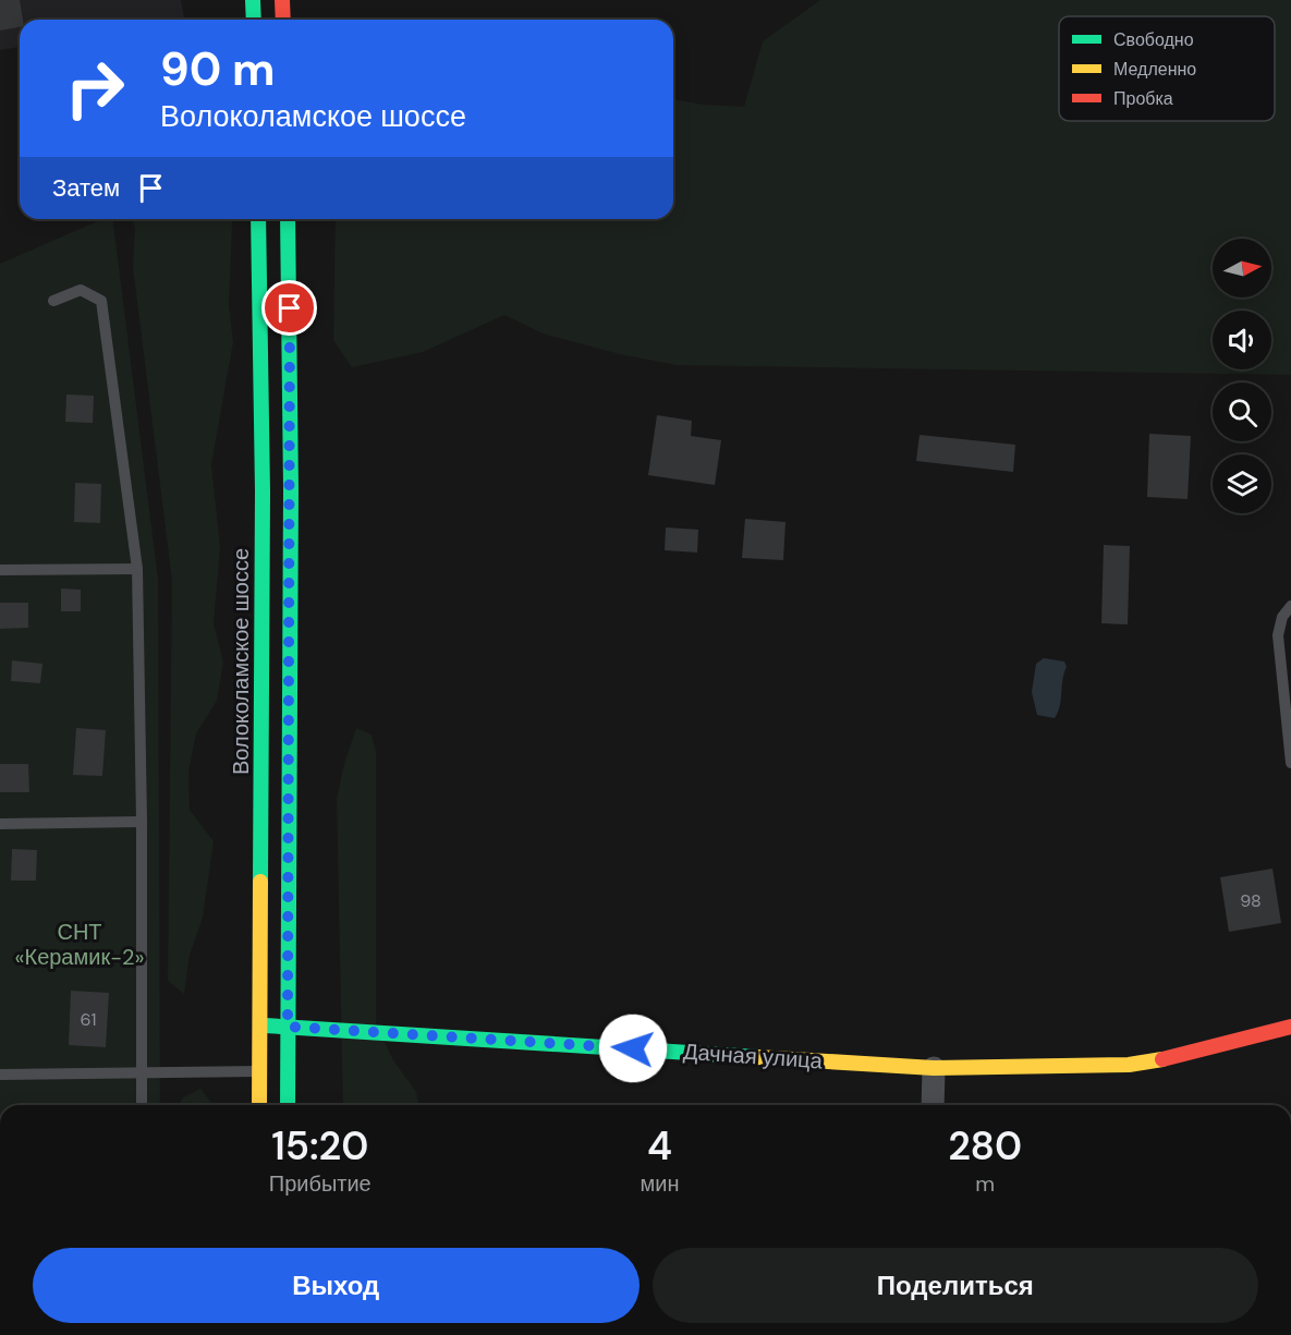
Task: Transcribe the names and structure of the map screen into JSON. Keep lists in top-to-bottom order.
{
  "streets": {
    "main road": ["Волоколамское шоссе", "Дачная улица"]
  },
  "crossings": [
    ["Волоколамское шоссе", "Дачная улица"]
  ],
  "parks": ["СНТ «Керамик-2»"],
  "house_numbers": ["98", "61"],
  "legend": ["Свободно", "Медленно", "Пробка"],
  "north": "right",
  "page": {
    "turn": ["90 m", "Волоколамское шоссе"],
    "then": "Затем",
    "eta": [
      "15:20",
      "Прибытие",
      "4",
      "мин",
      "280",
      "m"
    ],
    "buttons": ["Выход", "Поделиться"]
  }
}
